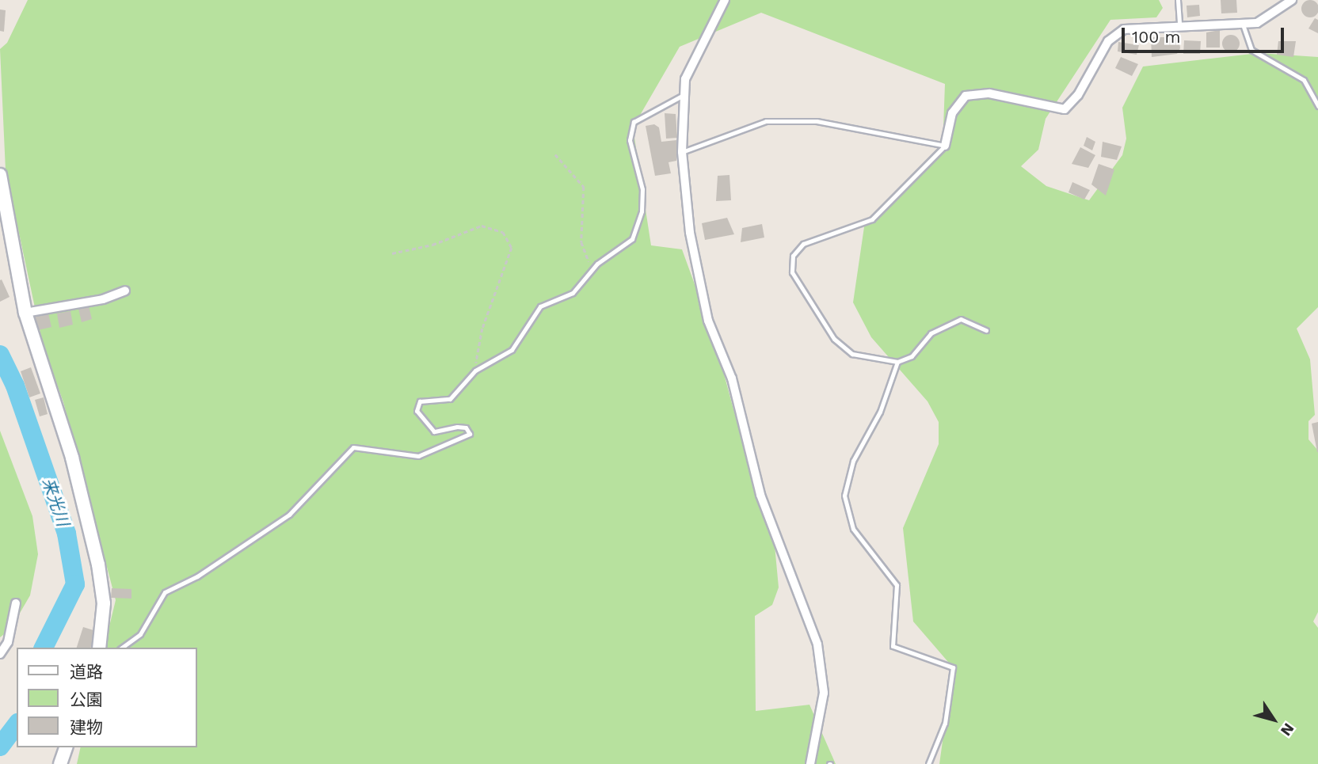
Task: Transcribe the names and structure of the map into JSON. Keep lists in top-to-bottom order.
{
  "water": ["来光川"],
  "legend": ["道路", "公園", "建物"],
  "scale_bar": "100 m",
  "north": "bottom right"
}
